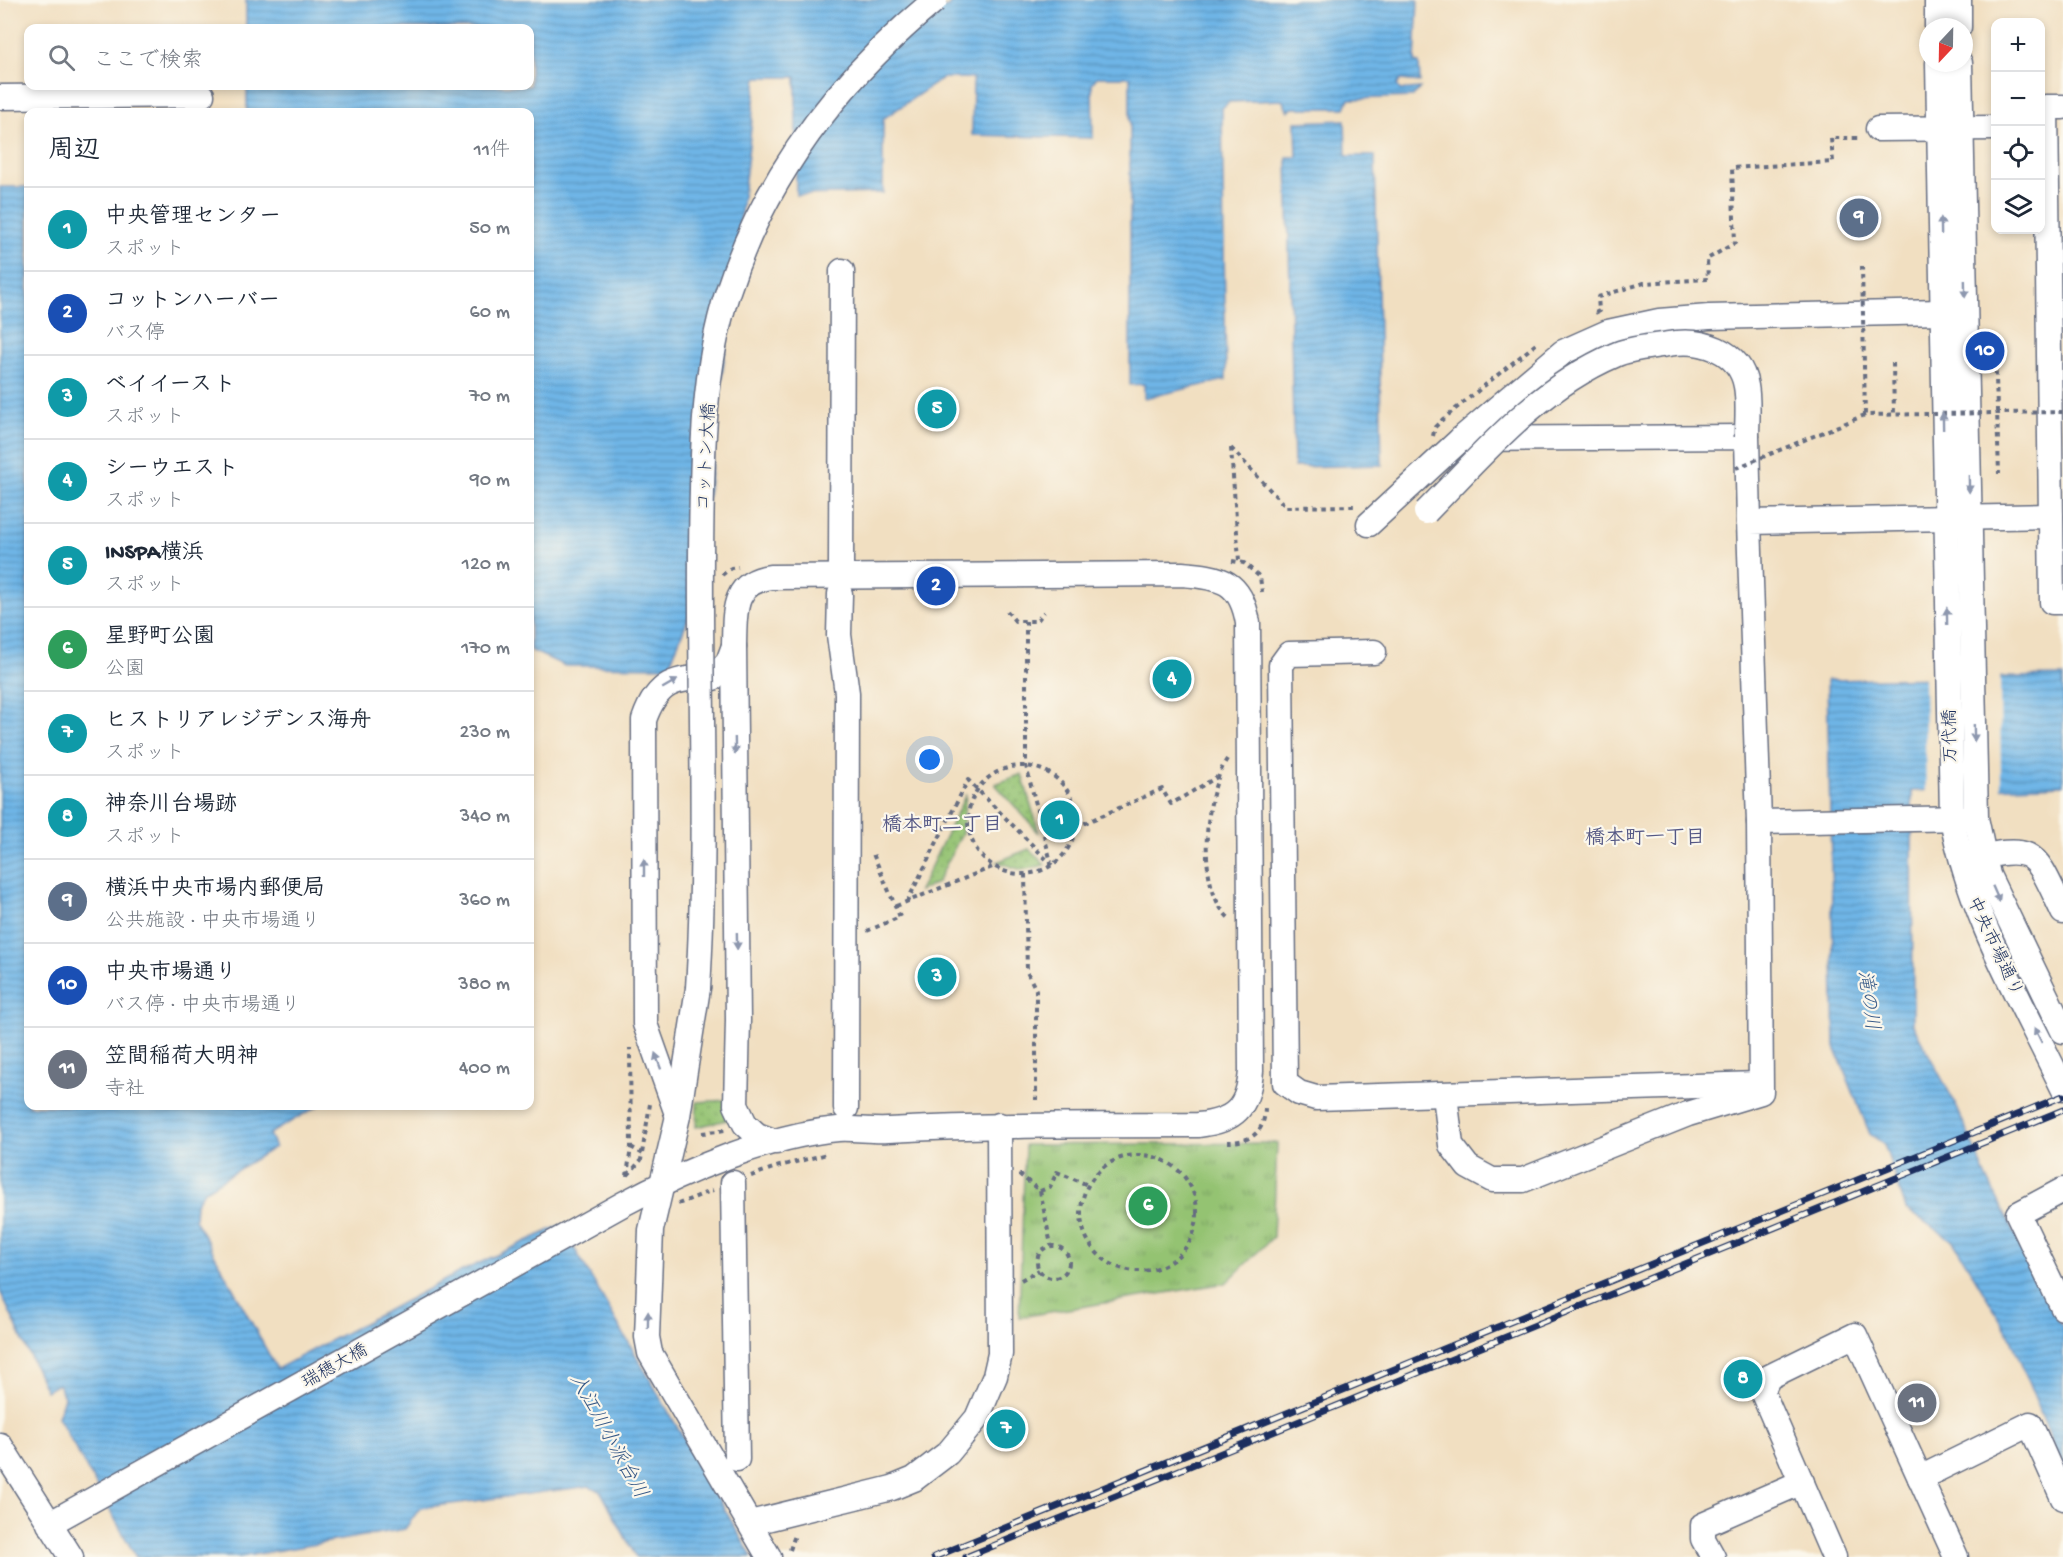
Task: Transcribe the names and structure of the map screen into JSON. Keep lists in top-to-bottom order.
{
  "streets": {
    "street": [
      "コットン大橋",
      "万代橋",
      "中央市場通り",
      "瑞穂大橋"
    ]
  },
  "crossings": [
    ["コットン大橋", "瑞穂大橋"],
    ["万代橋", "中央市場通り"]
  ],
  "districts": ["橋本町二丁目", "橋本町一丁目"],
  "water": ["滝の川", "入江川小派台川"],
  "north": "bottom",
  "page": {
    "map_buttons": ["+", "−"],
    "search": "ここで検索",
    "heading": ["周辺", "11件"],
    "list": [
      {
        "mark": "1",
        "name": "中央管理センター",
        "note": "スポット",
        "value": "50 m"
      },
      {
        "mark": "2",
        "name": "コットンハーバー",
        "note": "バス停",
        "value": "60 m"
      },
      {
        "mark": "3",
        "name": "ベイイースト",
        "note": "スポット",
        "value": "70 m"
      },
      {
        "mark": "4",
        "name": "シーウエスト",
        "note": "スポット",
        "value": "90 m"
      },
      {
        "mark": "5",
        "name": "INSPA横浜",
        "note": "スポット",
        "value": "120 m"
      },
      {
        "mark": "6",
        "name": "星野町公園",
        "note": "公園",
        "value": "170 m"
      },
      {
        "mark": "7",
        "name": "ヒストリアレジデンス海舟",
        "note": "スポット",
        "value": "230 m"
      },
      {
        "mark": "8",
        "name": "神奈川台場跡",
        "note": "スポット",
        "value": "340 m"
      },
      {
        "mark": "9",
        "name": "横浜中央市場内郵便局",
        "note": "公共施設 · 中央市場通り",
        "value": "360 m"
      },
      {
        "mark": "10",
        "name": "中央市場通り",
        "note": "バス停 · 中央市場通り",
        "value": "380 m"
      },
      {
        "mark": "11",
        "name": "笠間稲荷大明神",
        "note": "寺社",
        "value": "400 m"
      }
    ],
    "pins": [
      "9",
      "10",
      "5",
      "2",
      "4",
      "1",
      "3",
      "6",
      "8",
      "11",
      "7"
    ]
  }
}
